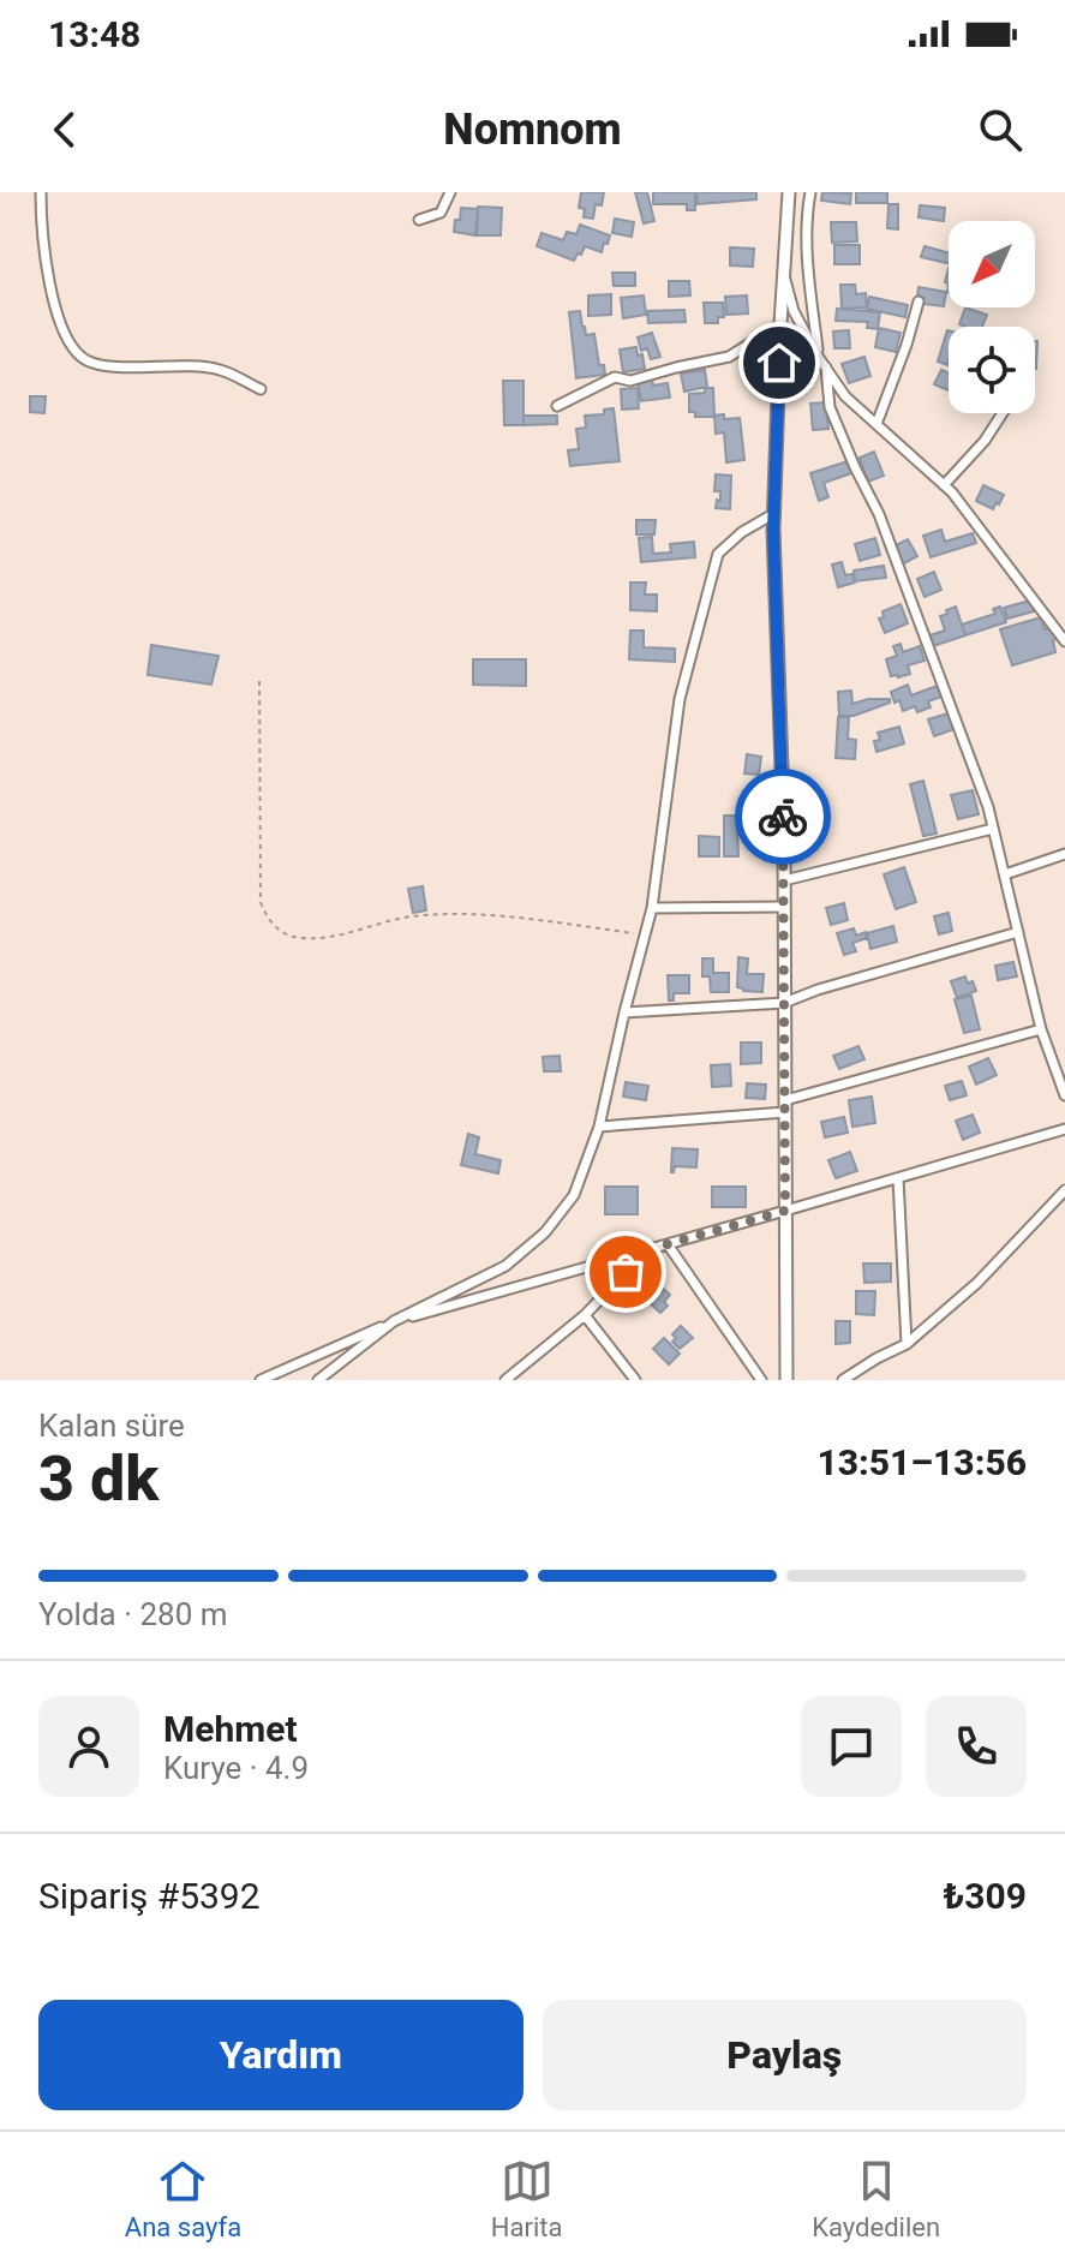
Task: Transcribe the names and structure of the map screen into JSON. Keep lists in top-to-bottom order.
{
  "north": "bottom left",
  "page": {
    "status": "13:48",
    "header": "Nomnom",
    "heading": ["3 dk", "Kalan süre", "13:51–13:56"],
    "panel": [
      "Mehmet",
      "Kurye · 4.9",
      "Sipariş #5392",
      "₺309"
    ],
    "bar": "Yolda · 280 m",
    "buttons": ["Yardım", "Paylaş"],
    "tabs": ["Ana sayfa", "Harita", "Kaydedilen"]
  }
}
